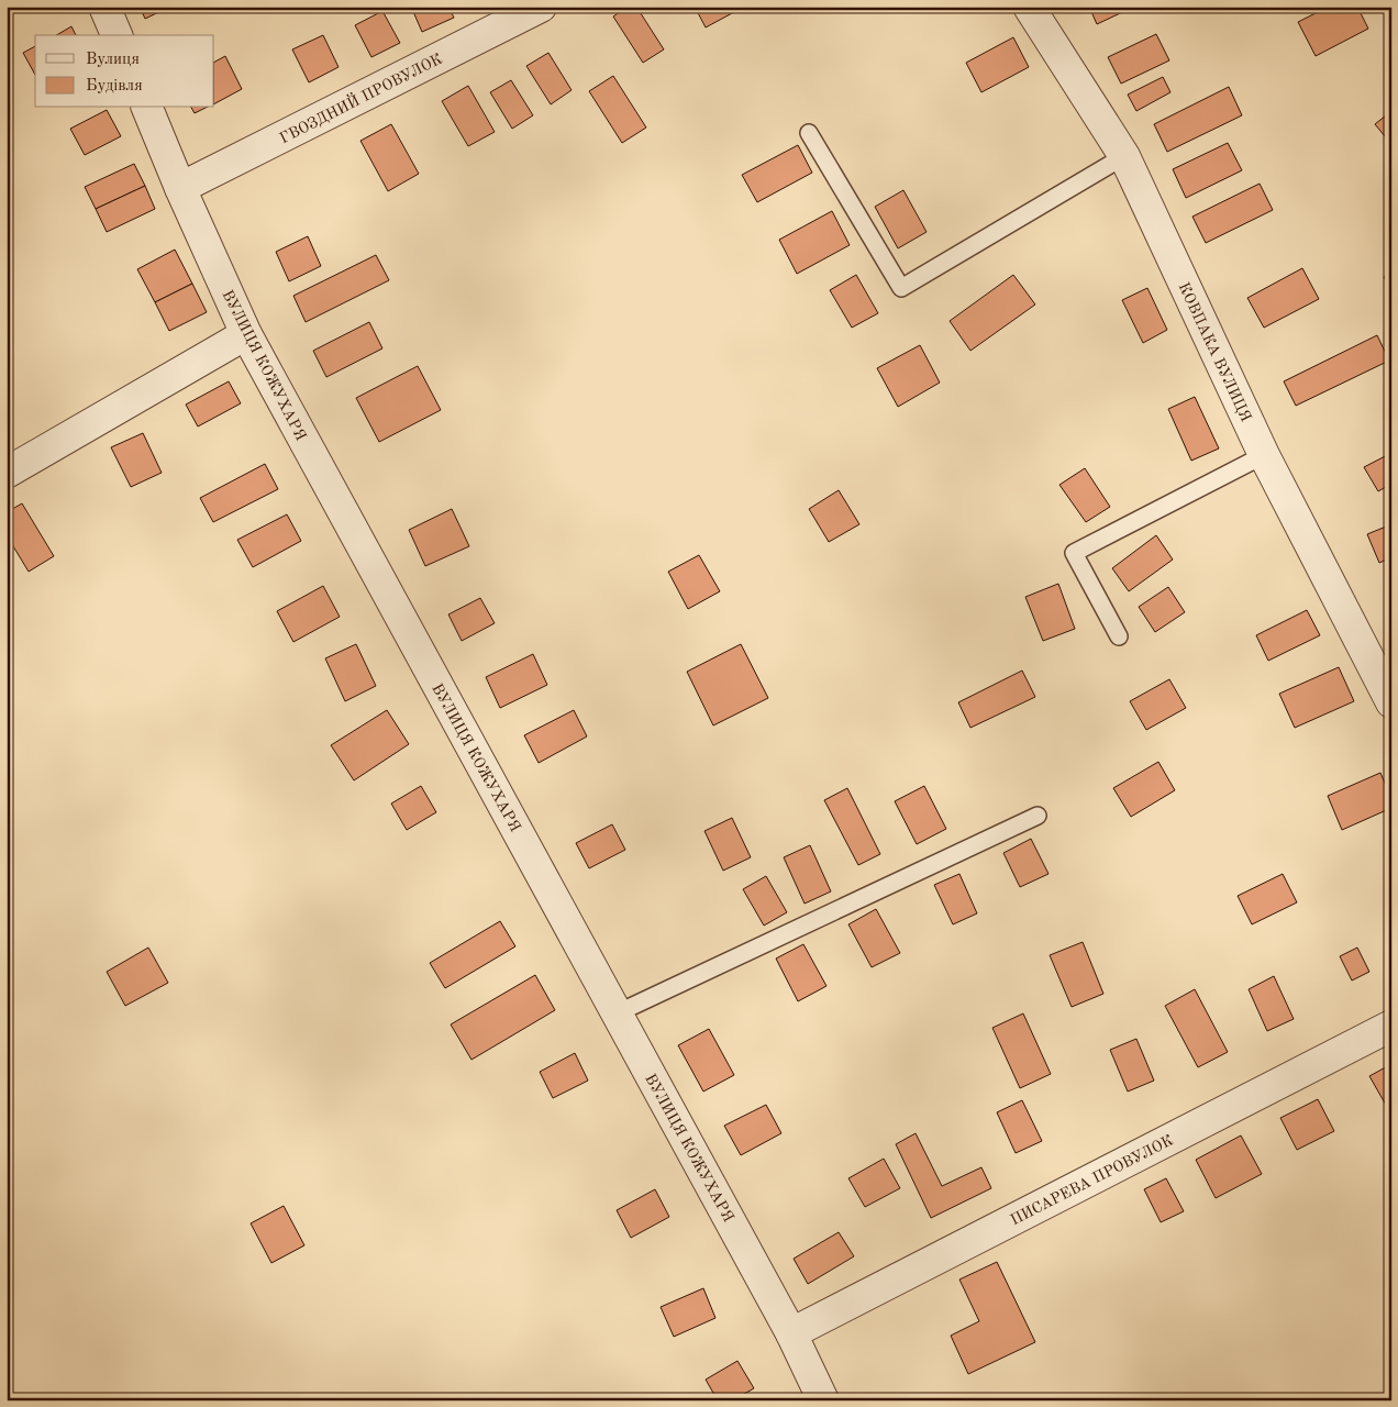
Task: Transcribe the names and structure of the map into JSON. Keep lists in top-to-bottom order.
{
  "streets": {
    "street": [
      "ГВОЗДНИЙ ПРОВУЛОК",
      "КОВПАКА ВУЛИЦЯ",
      "ВУЛИЦЯ КОЖУХАРЯ",
      "ПИСАРЕВА ПРОВУЛОК"
    ]
  },
  "crossings": [
    ["ГВОЗДНИЙ ПРОВУЛОК", "ВУЛИЦЯ КОЖУХАРЯ"],
    ["ВУЛИЦЯ КОЖУХАРЯ", "ПИСАРЕВА ПРОВУЛОК"]
  ],
  "legend": ["Вулиця", "Будівля"]
}
